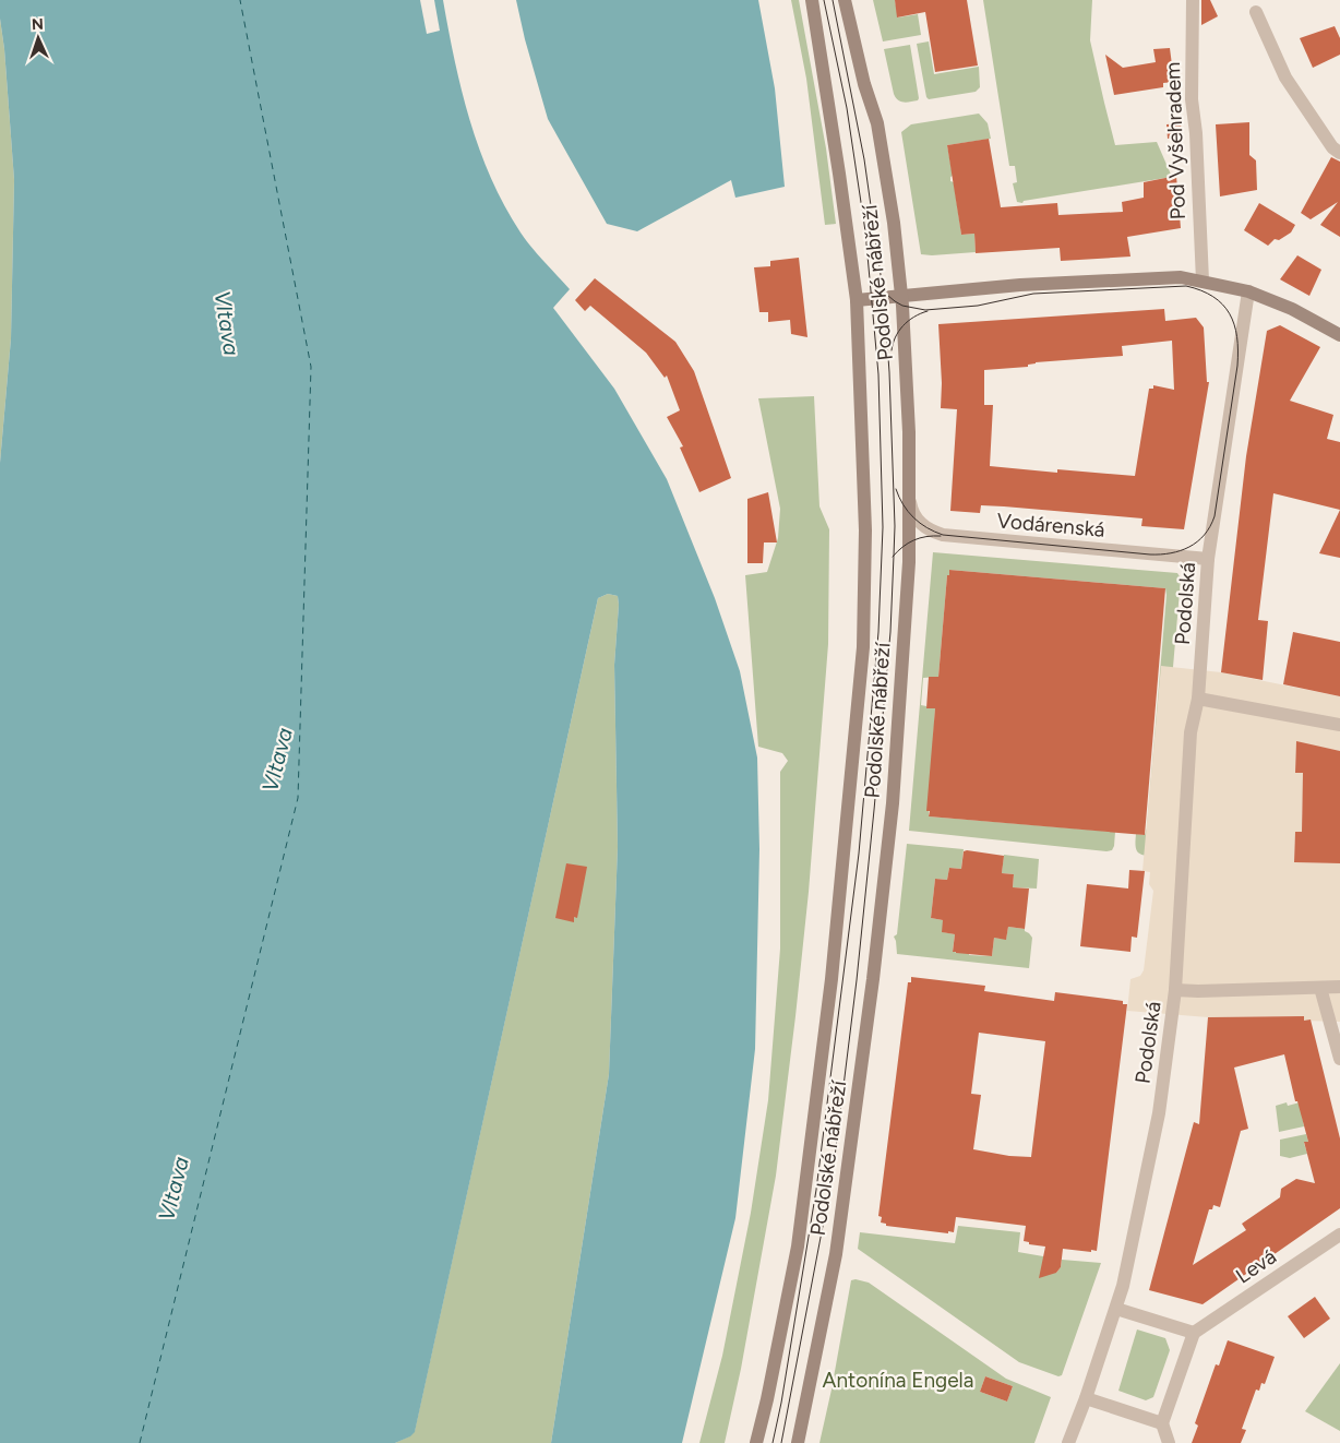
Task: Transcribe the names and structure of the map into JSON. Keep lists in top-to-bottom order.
{
  "streets": {
    "main road": ["Podolské nábřeží"],
    "street": [
      "Pod Vyšehradem",
      "Vodárenská",
      "Podolská",
      "Levá"
    ]
  },
  "crossings": [
    ["Podolské nábřeží", "Vodárenská"],
    ["Vodárenská", "Podolská"]
  ],
  "water": ["Vltava"],
  "parks": ["Antonína Engela"],
  "north": "top"
}
